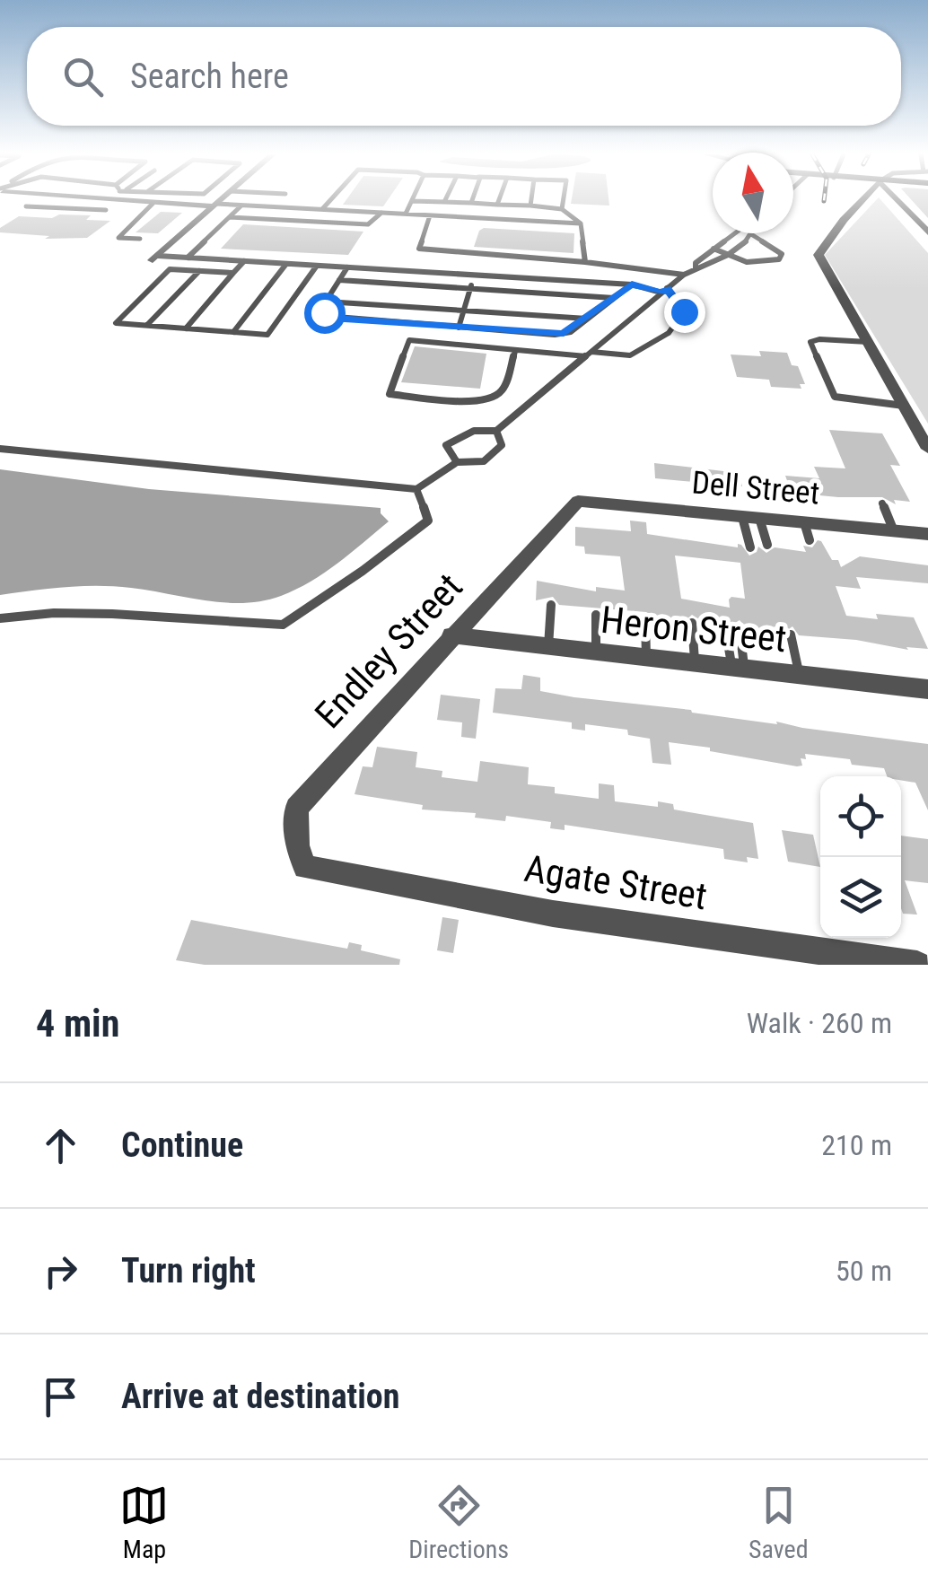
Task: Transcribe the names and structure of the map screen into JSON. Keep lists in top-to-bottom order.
{
  "streets": {
    "street": [
      "Dell Street",
      "Heron Street",
      "Endley Street",
      "Agate Street"
    ]
  },
  "crossings": [
    ["Dell Street", "Endley Street"],
    ["Heron Street", "Endley Street"],
    ["Endley Street", "Agate Street"]
  ],
  "north": "top",
  "page": {
    "search": "Search here",
    "heading": ["4 min", "Walk · 260 m"],
    "list": [
      ["Continue", "210 m"],
      ["Turn right", "50 m"],
      "Arrive at destination"
    ],
    "nav": ["Map", "Directions", "Saved"]
  }
}
